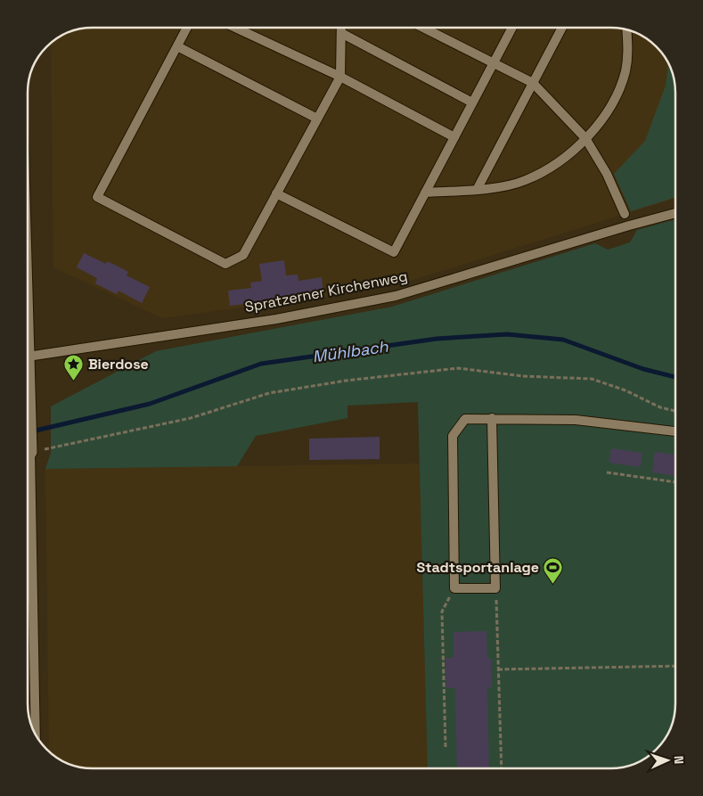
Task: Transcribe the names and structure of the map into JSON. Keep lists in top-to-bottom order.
{
  "streets": {
    "lane": ["Spratzerner Kirchenweg"]
  },
  "water": ["Mühlbach"],
  "places": {
    "place": ["Bierdose"],
    "sports": ["Stadtsportanlage"]
  },
  "north": "right"
}
